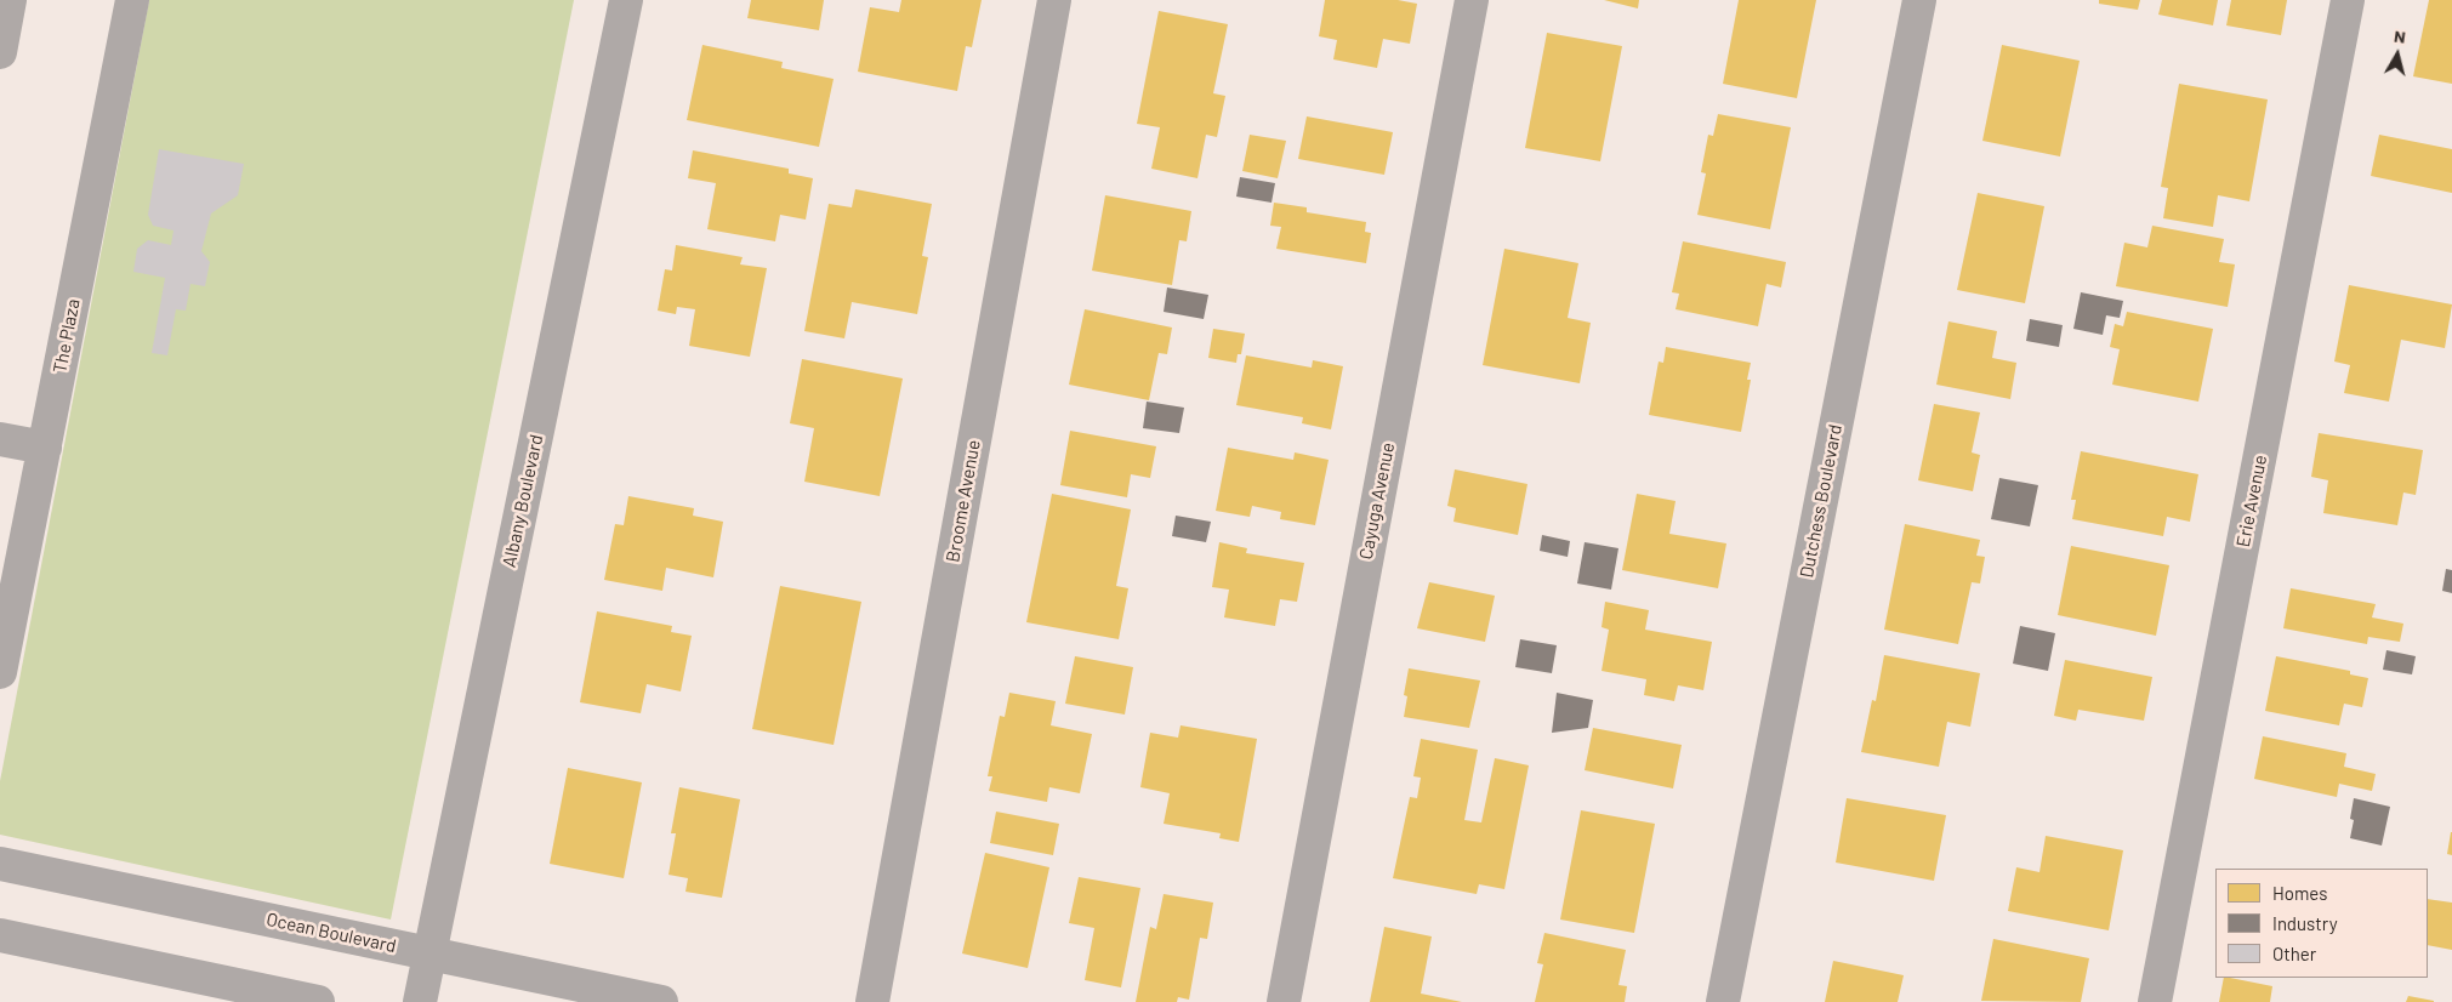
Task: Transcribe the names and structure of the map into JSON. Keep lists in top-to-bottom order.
{
  "streets": {
    "street": [
      "The Plaza",
      "Albany Boulevard",
      "Broome Avenue",
      "Cayuga Avenue",
      "Dutchess Boulevard",
      "Erie Avenue",
      "Ocean Boulevard"
    ]
  },
  "crossings": [
    ["Albany Boulevard", "Ocean Boulevard"]
  ],
  "legend": ["Homes", "Industry", "Other"],
  "north": "top"
}
